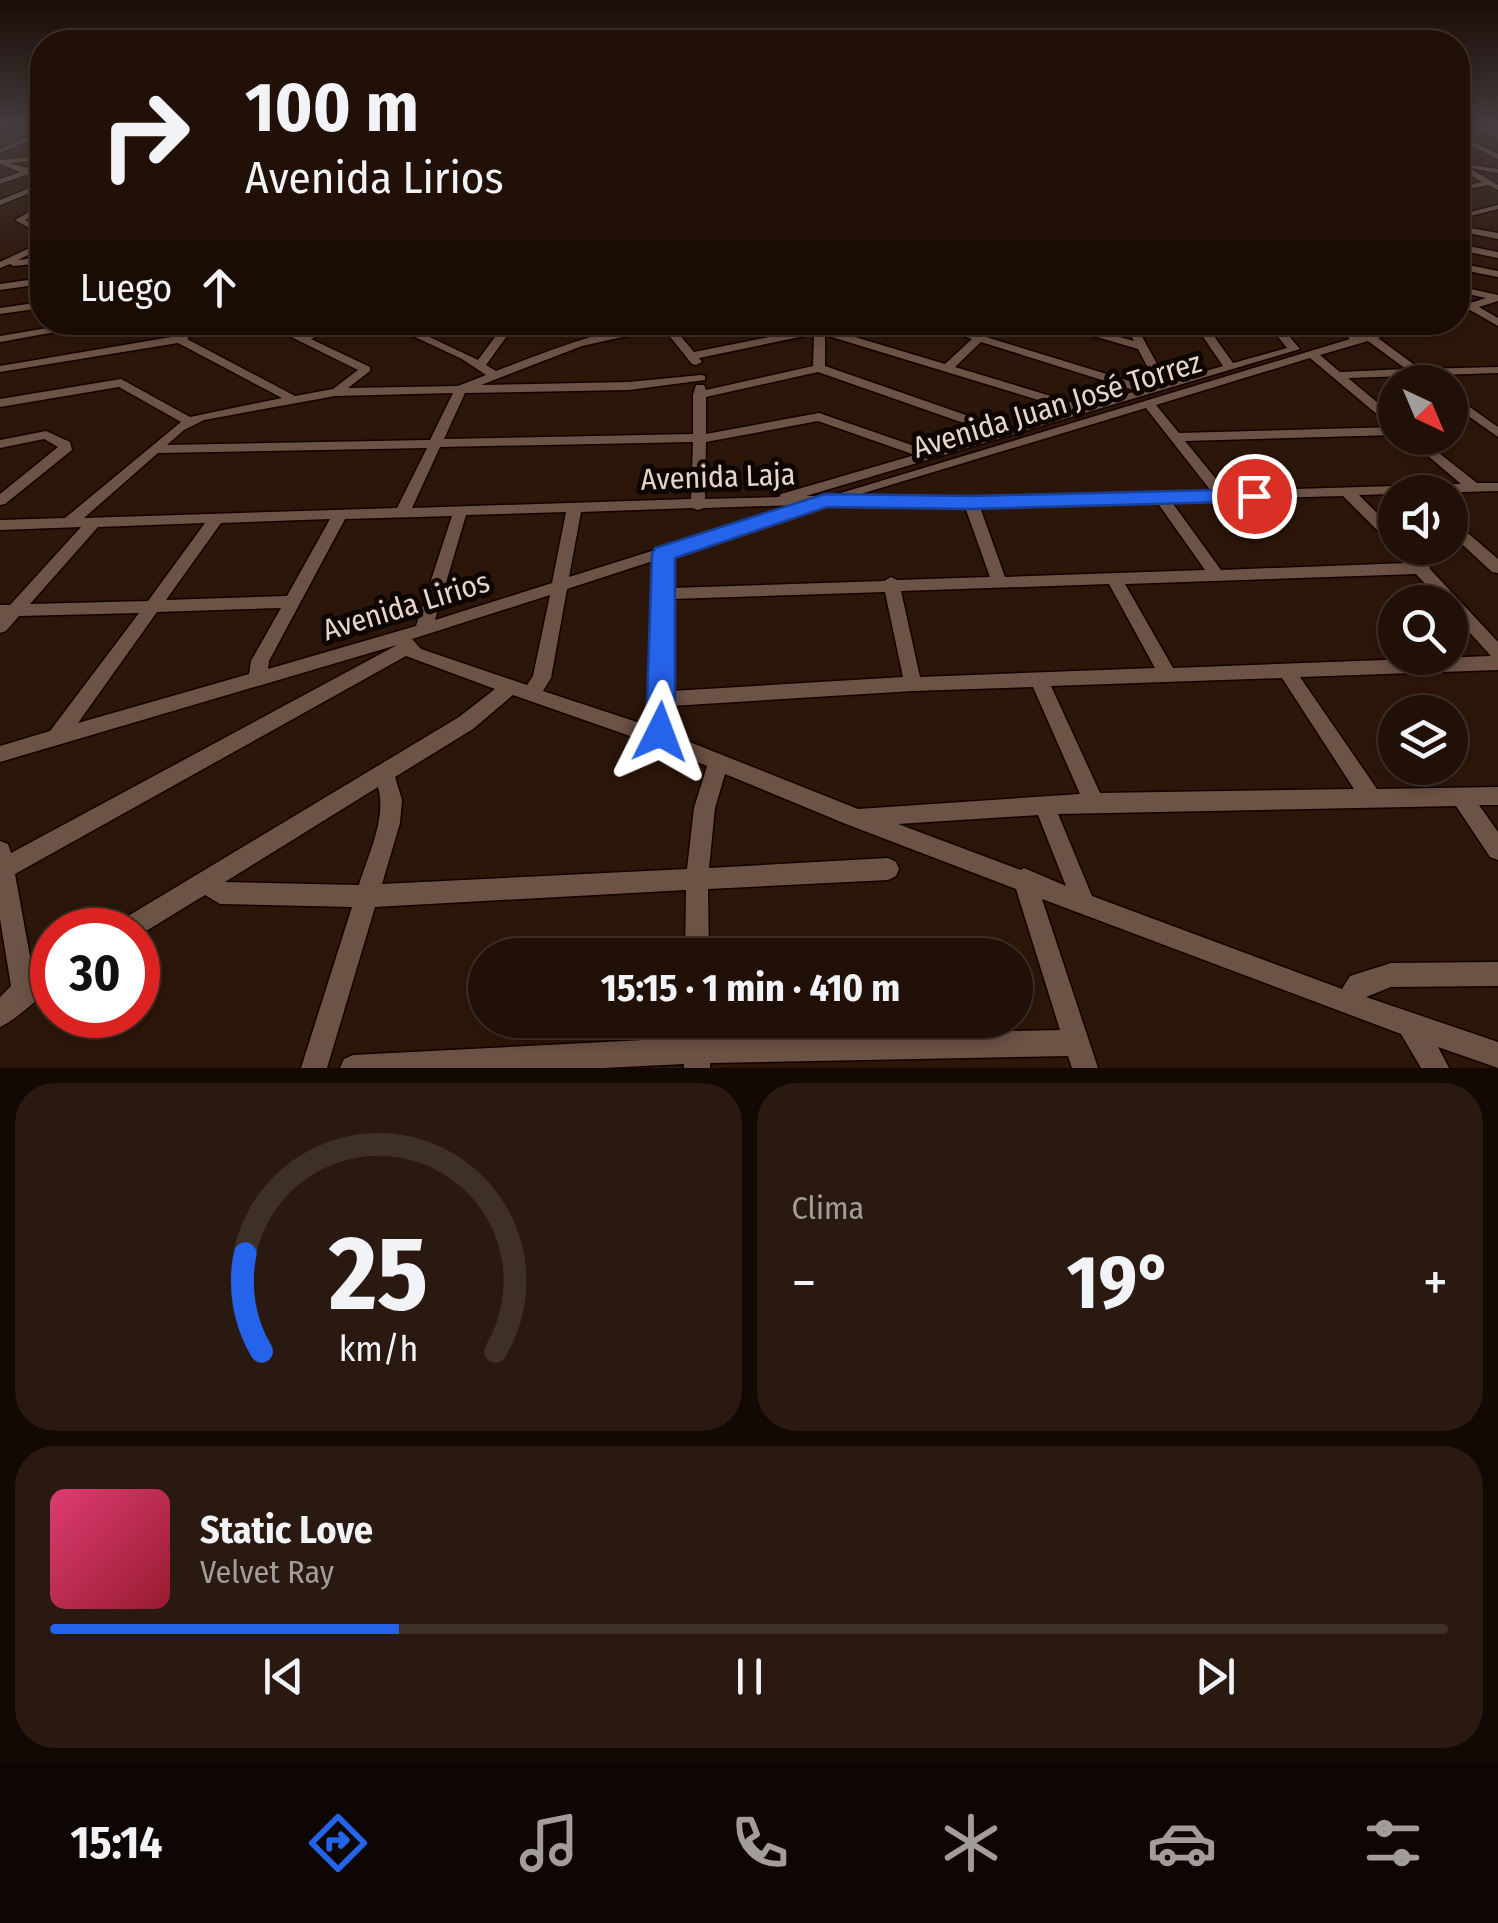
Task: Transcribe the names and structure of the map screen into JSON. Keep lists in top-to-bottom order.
{
  "streets": {
    "street": ["Avenida Juan José Torrez", "Avenida Laja", "Avenida Lirios"]
  },
  "crossings": [
    ["Avenida Juan José Torrez", "Avenida Laja"],
    ["Avenida Juan José Torrez", "Avenida Lirios"],
    ["Avenida Laja", "Avenida Lirios"]
  ],
  "north": "bottom right",
  "page": {
    "turn": ["100 m", "Avenida Lirios"],
    "then": "Luego",
    "limit": "30",
    "trip": "15:15 · 1 min · 410 m",
    "tile": "Clima",
    "heat": ["−", "19°", "+"],
    "song": ["Static Love", "Velvet Ray"],
    "tabs": "15:14",
    "gauge": ["25", "km/h"]
  }
}
